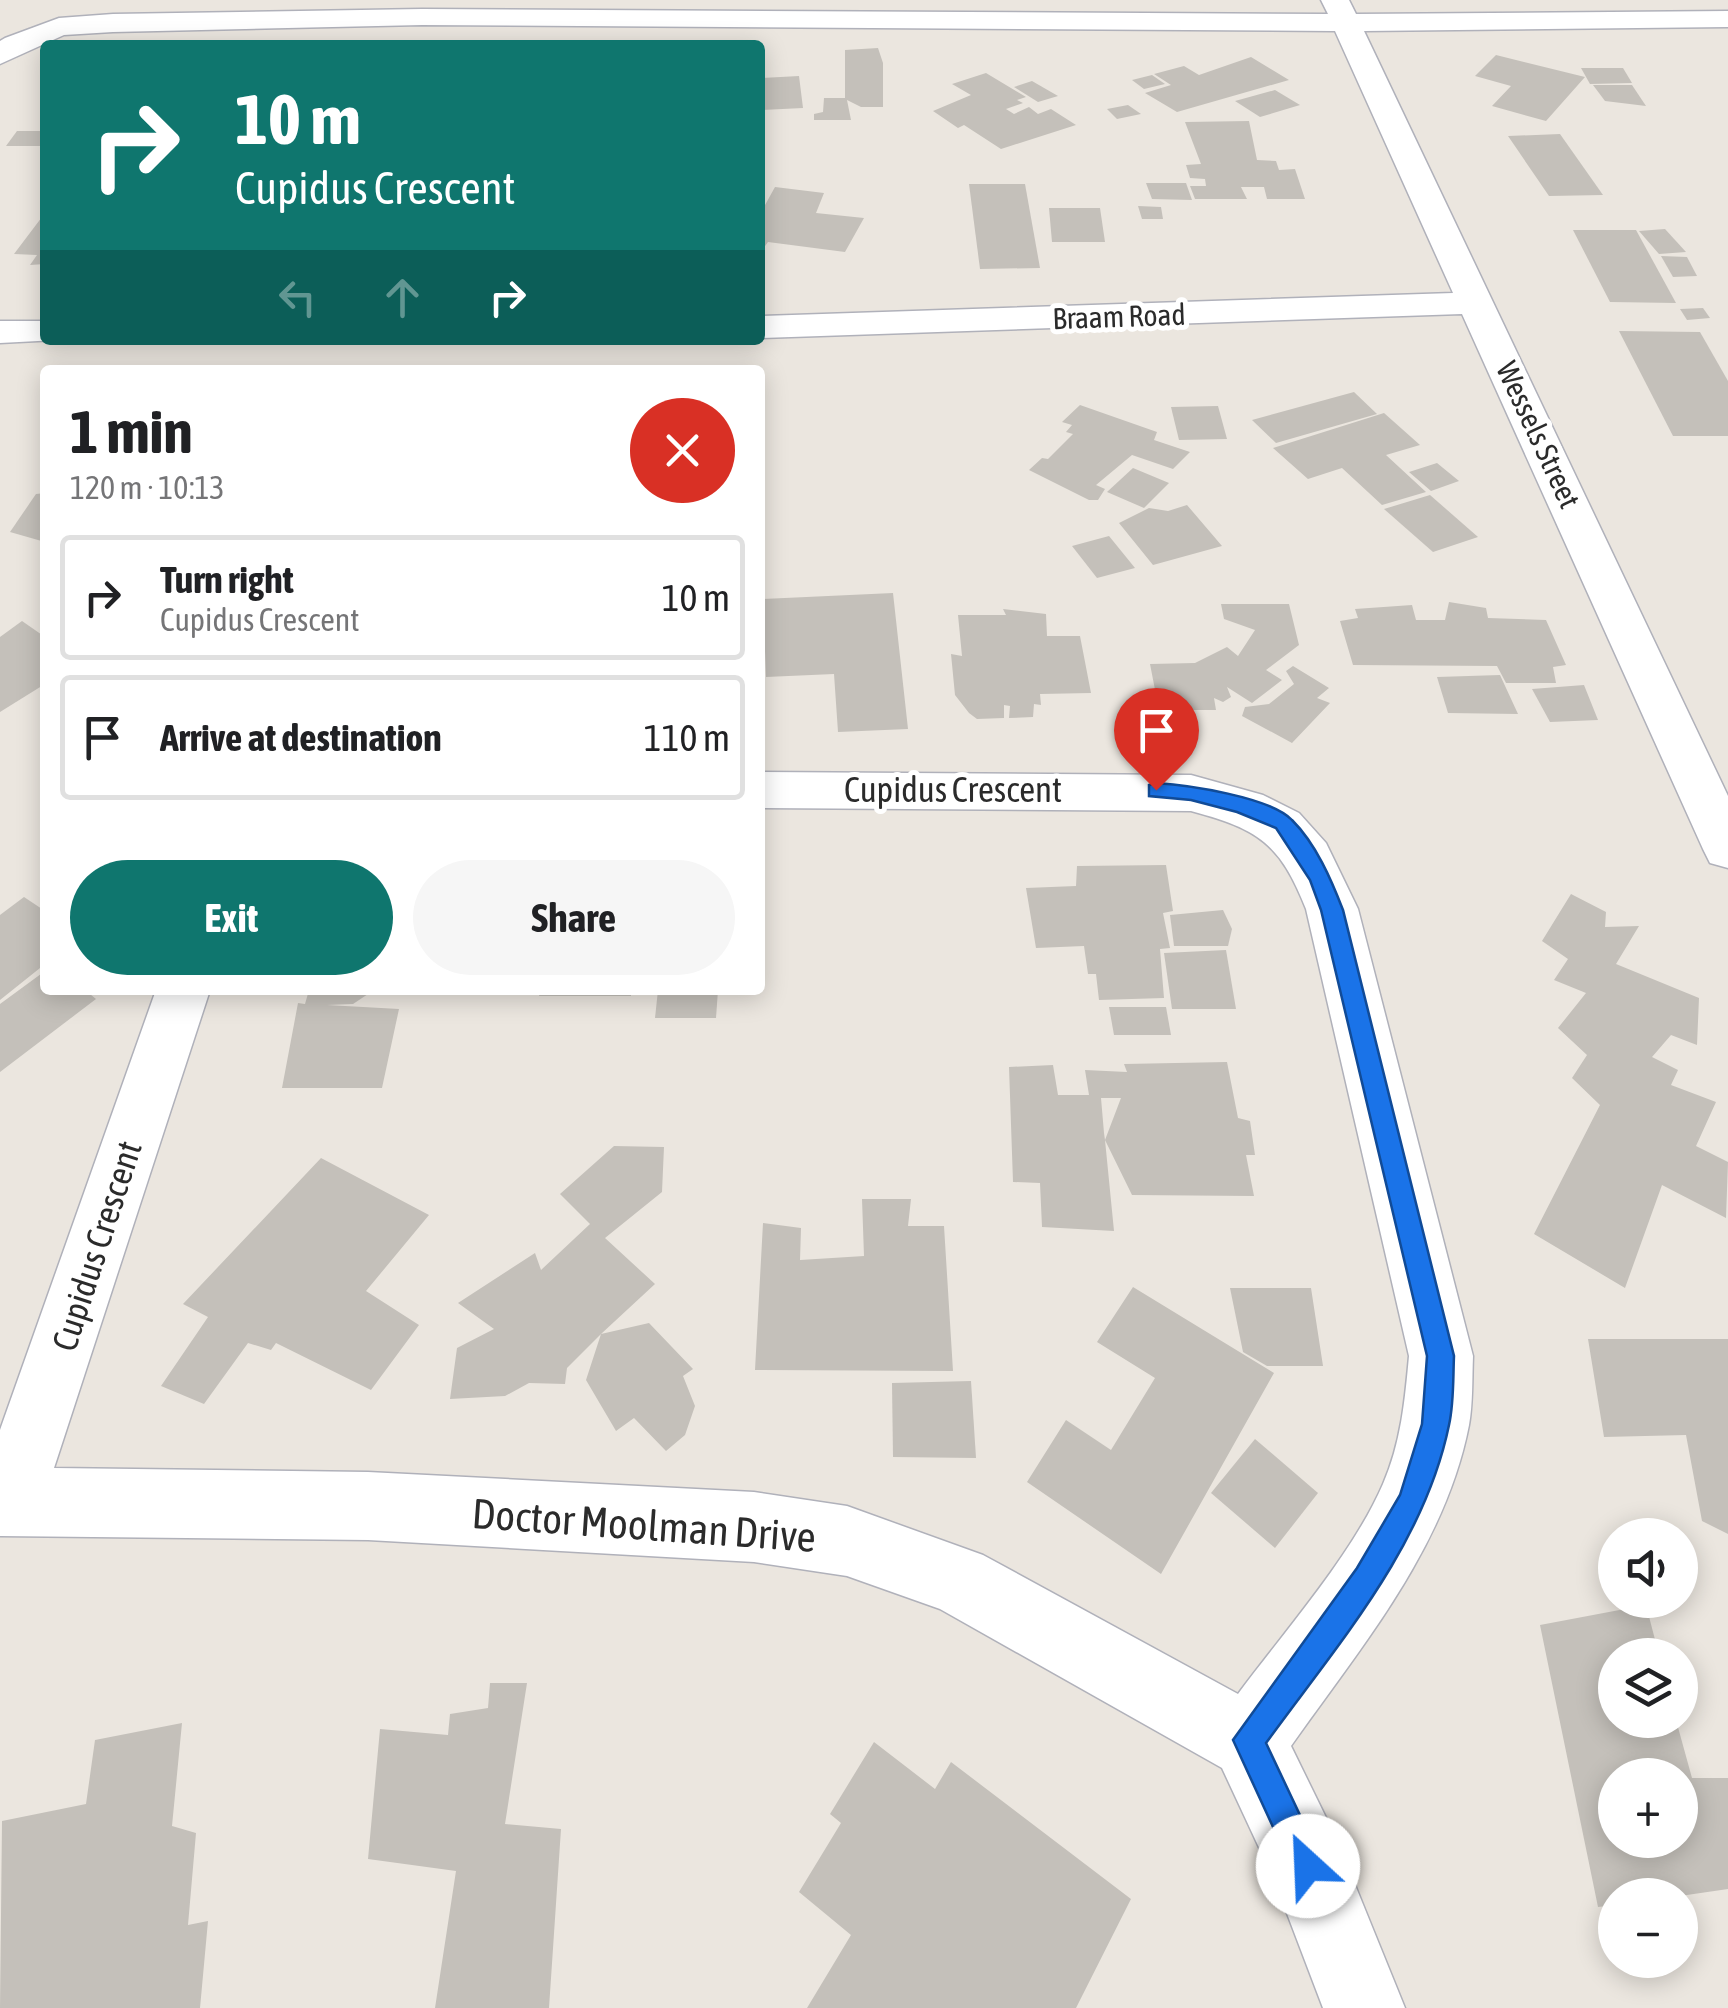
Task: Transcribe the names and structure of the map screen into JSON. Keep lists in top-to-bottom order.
{
  "streets": {
    "street": [
      "Braam Road",
      "Wessels Street",
      "Cupidus Crescent",
      "Doctor Moolman Drive"
    ]
  },
  "crossings": [
    ["Braam Road", "Wessels Street"],
    ["Cupidus Crescent", "Doctor Moolman Drive"]
  ],
  "page": {
    "turn": ["10 m", "Cupidus Crescent"],
    "heading": ["1 min", "120 m · 10:13"],
    "list": [
      {
        "name": "Turn right",
        "note": "Cupidus Crescent",
        "value": "10 m"
      },
      {
        "name": "Arrive at destination",
        "value": "110 m"
      }
    ],
    "buttons": ["Exit", "Share"],
    "map_buttons": ["+", "−"]
  }
}
